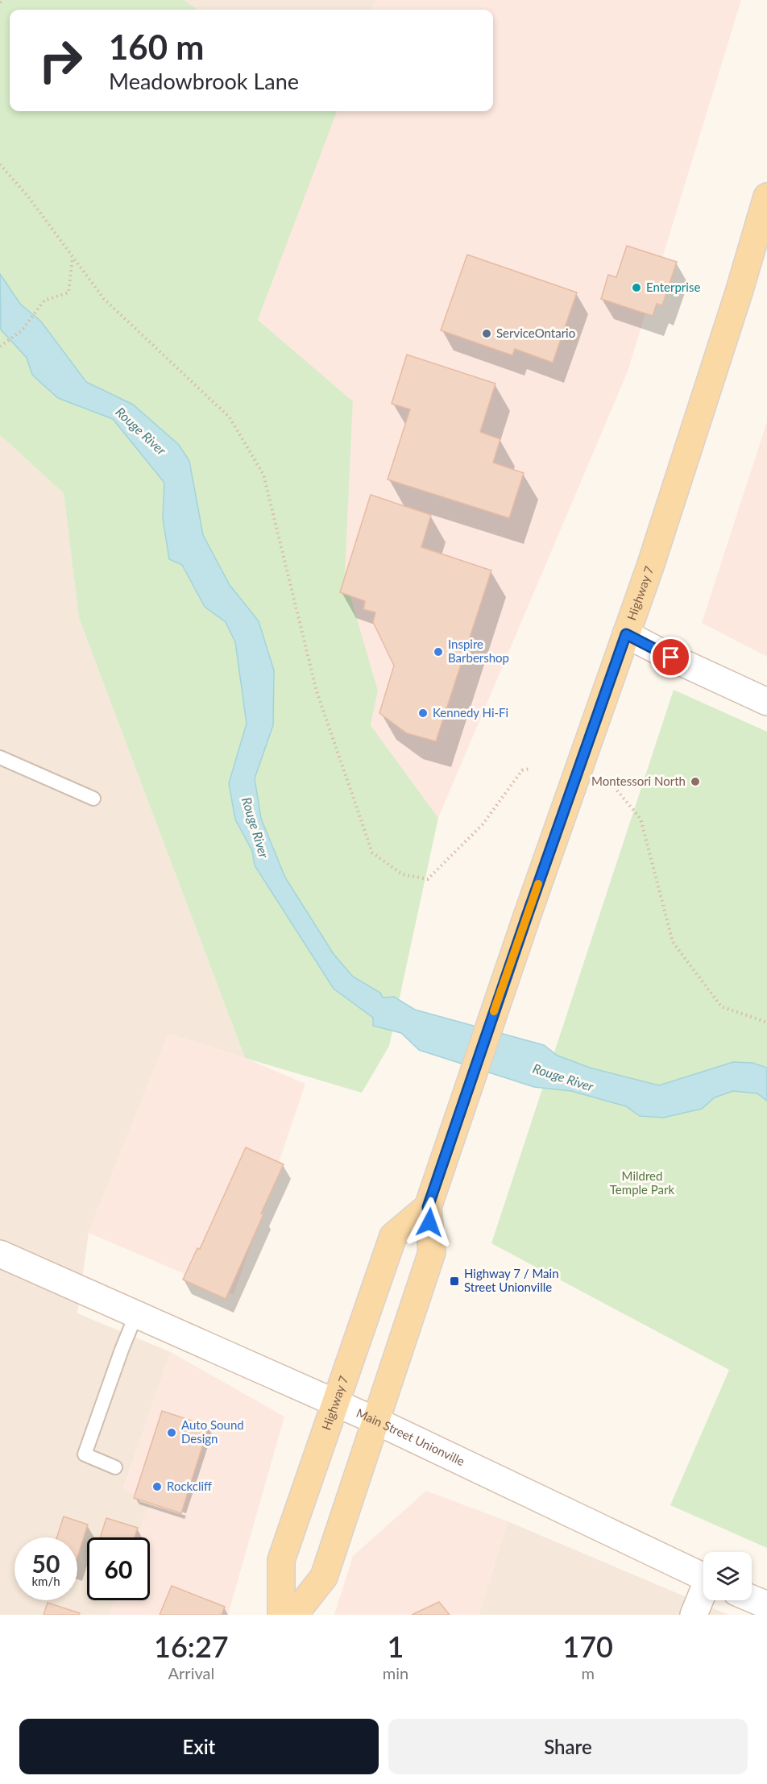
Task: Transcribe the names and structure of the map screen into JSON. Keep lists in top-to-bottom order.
{
  "streets": {
    "main road": ["Highway 7", "Main Street Unionville"]
  },
  "crossings": [
    ["Highway 7", "Main Street Unionville"]
  ],
  "water": ["Rouge River"],
  "parks": ["Mildred Temple Park"],
  "places": {
    "other": [
      "Enterprise",
      "ServiceOntario",
      "Inspire Barbershop",
      "Kennedy Hi-Fi",
      "Montessori North",
      "Auto Sound Design",
      "Rockcliff"
    ],
    "transit": ["Highway 7 / Main Street Unionville"]
  },
  "page": {
    "turn": ["160 m", "Meadowbrook Lane"],
    "speed": "50 km/h",
    "limit": "60",
    "eta": [
      "16:27",
      "Arrival",
      "1",
      "min",
      "170",
      "m"
    ],
    "buttons": ["Exit", "Share"]
  }
}
